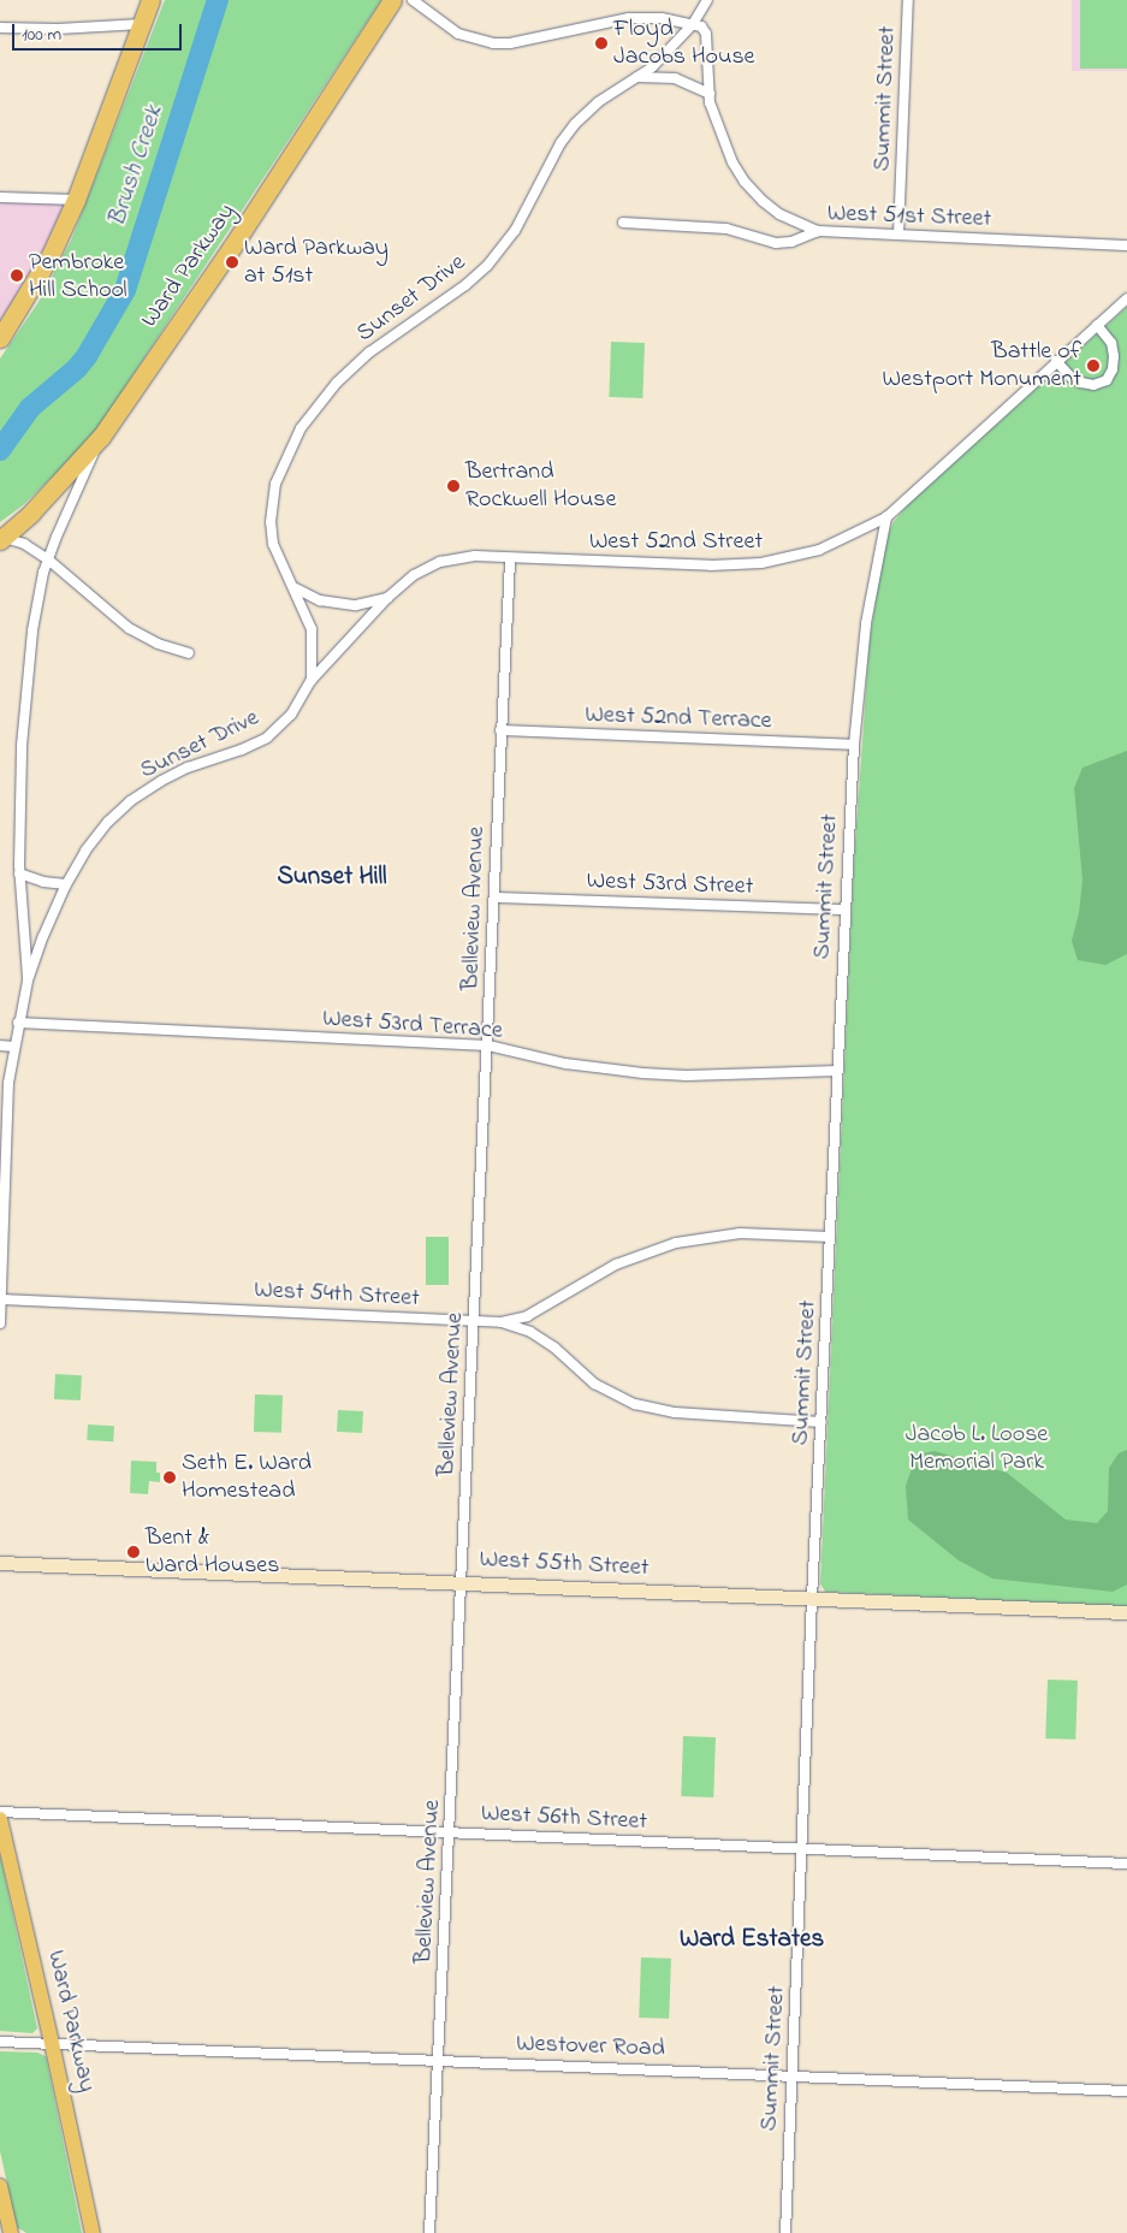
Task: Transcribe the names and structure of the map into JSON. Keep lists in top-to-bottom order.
{
  "streets": {
    "highway": ["Ward Parkway"],
    "main road": ["West 55th Street"],
    "street": [
      "Summit Street",
      "West 51st Street",
      "Sunset Drive",
      "West 52nd Street",
      "West 52nd Terrace",
      "West 53rd Street",
      "Belleview Avenue",
      "West 53rd Terrace",
      "West 54th Street",
      "West 56th Street",
      "Westover Road"
    ]
  },
  "crossings": [
    ["Summit Street", "West 51st Street"],
    ["Summit Street", "West 52nd Street"],
    ["Summit Street", "West 52nd Terrace"],
    ["Summit Street", "West 53rd Street"],
    ["Summit Street", "West 53rd Terrace"],
    ["Summit Street", "West 54th Street"],
    ["Summit Street", "West 55th Street"],
    ["Summit Street", "West 56th Street"],
    ["Summit Street", "Westover Road"],
    ["Ward Parkway", "Westover Road"],
    ["Sunset Drive", "West 52nd Street"],
    ["Sunset Drive", "West 53rd Terrace"],
    ["Sunset Drive", "West 54th Street"],
    ["West 52nd Street", "Belleview Avenue"],
    ["West 52nd Terrace", "Belleview Avenue"],
    ["West 53rd Street", "Belleview Avenue"],
    ["Belleview Avenue", "West 53rd Terrace"],
    ["Belleview Avenue", "West 54th Street"],
    ["Belleview Avenue", "West 55th Street"],
    ["Belleview Avenue", "West 56th Street"],
    ["Belleview Avenue", "Westover Road"]
  ],
  "districts": ["Sunset Hill", "Ward Estates"],
  "water": ["Brush Creek"],
  "parks": ["Jacob L. Loose Memorial Park"],
  "places": [
    "Floyd Jacobs House",
    "Ward Parkway at 51st",
    "Pembroke Hill School",
    "Battle of Westport Monument",
    "Bertrand Rockwell House",
    "Seth E. Ward Homestead",
    "Bent & Ward Houses"
  ],
  "scale_bar": "100 m"
}
